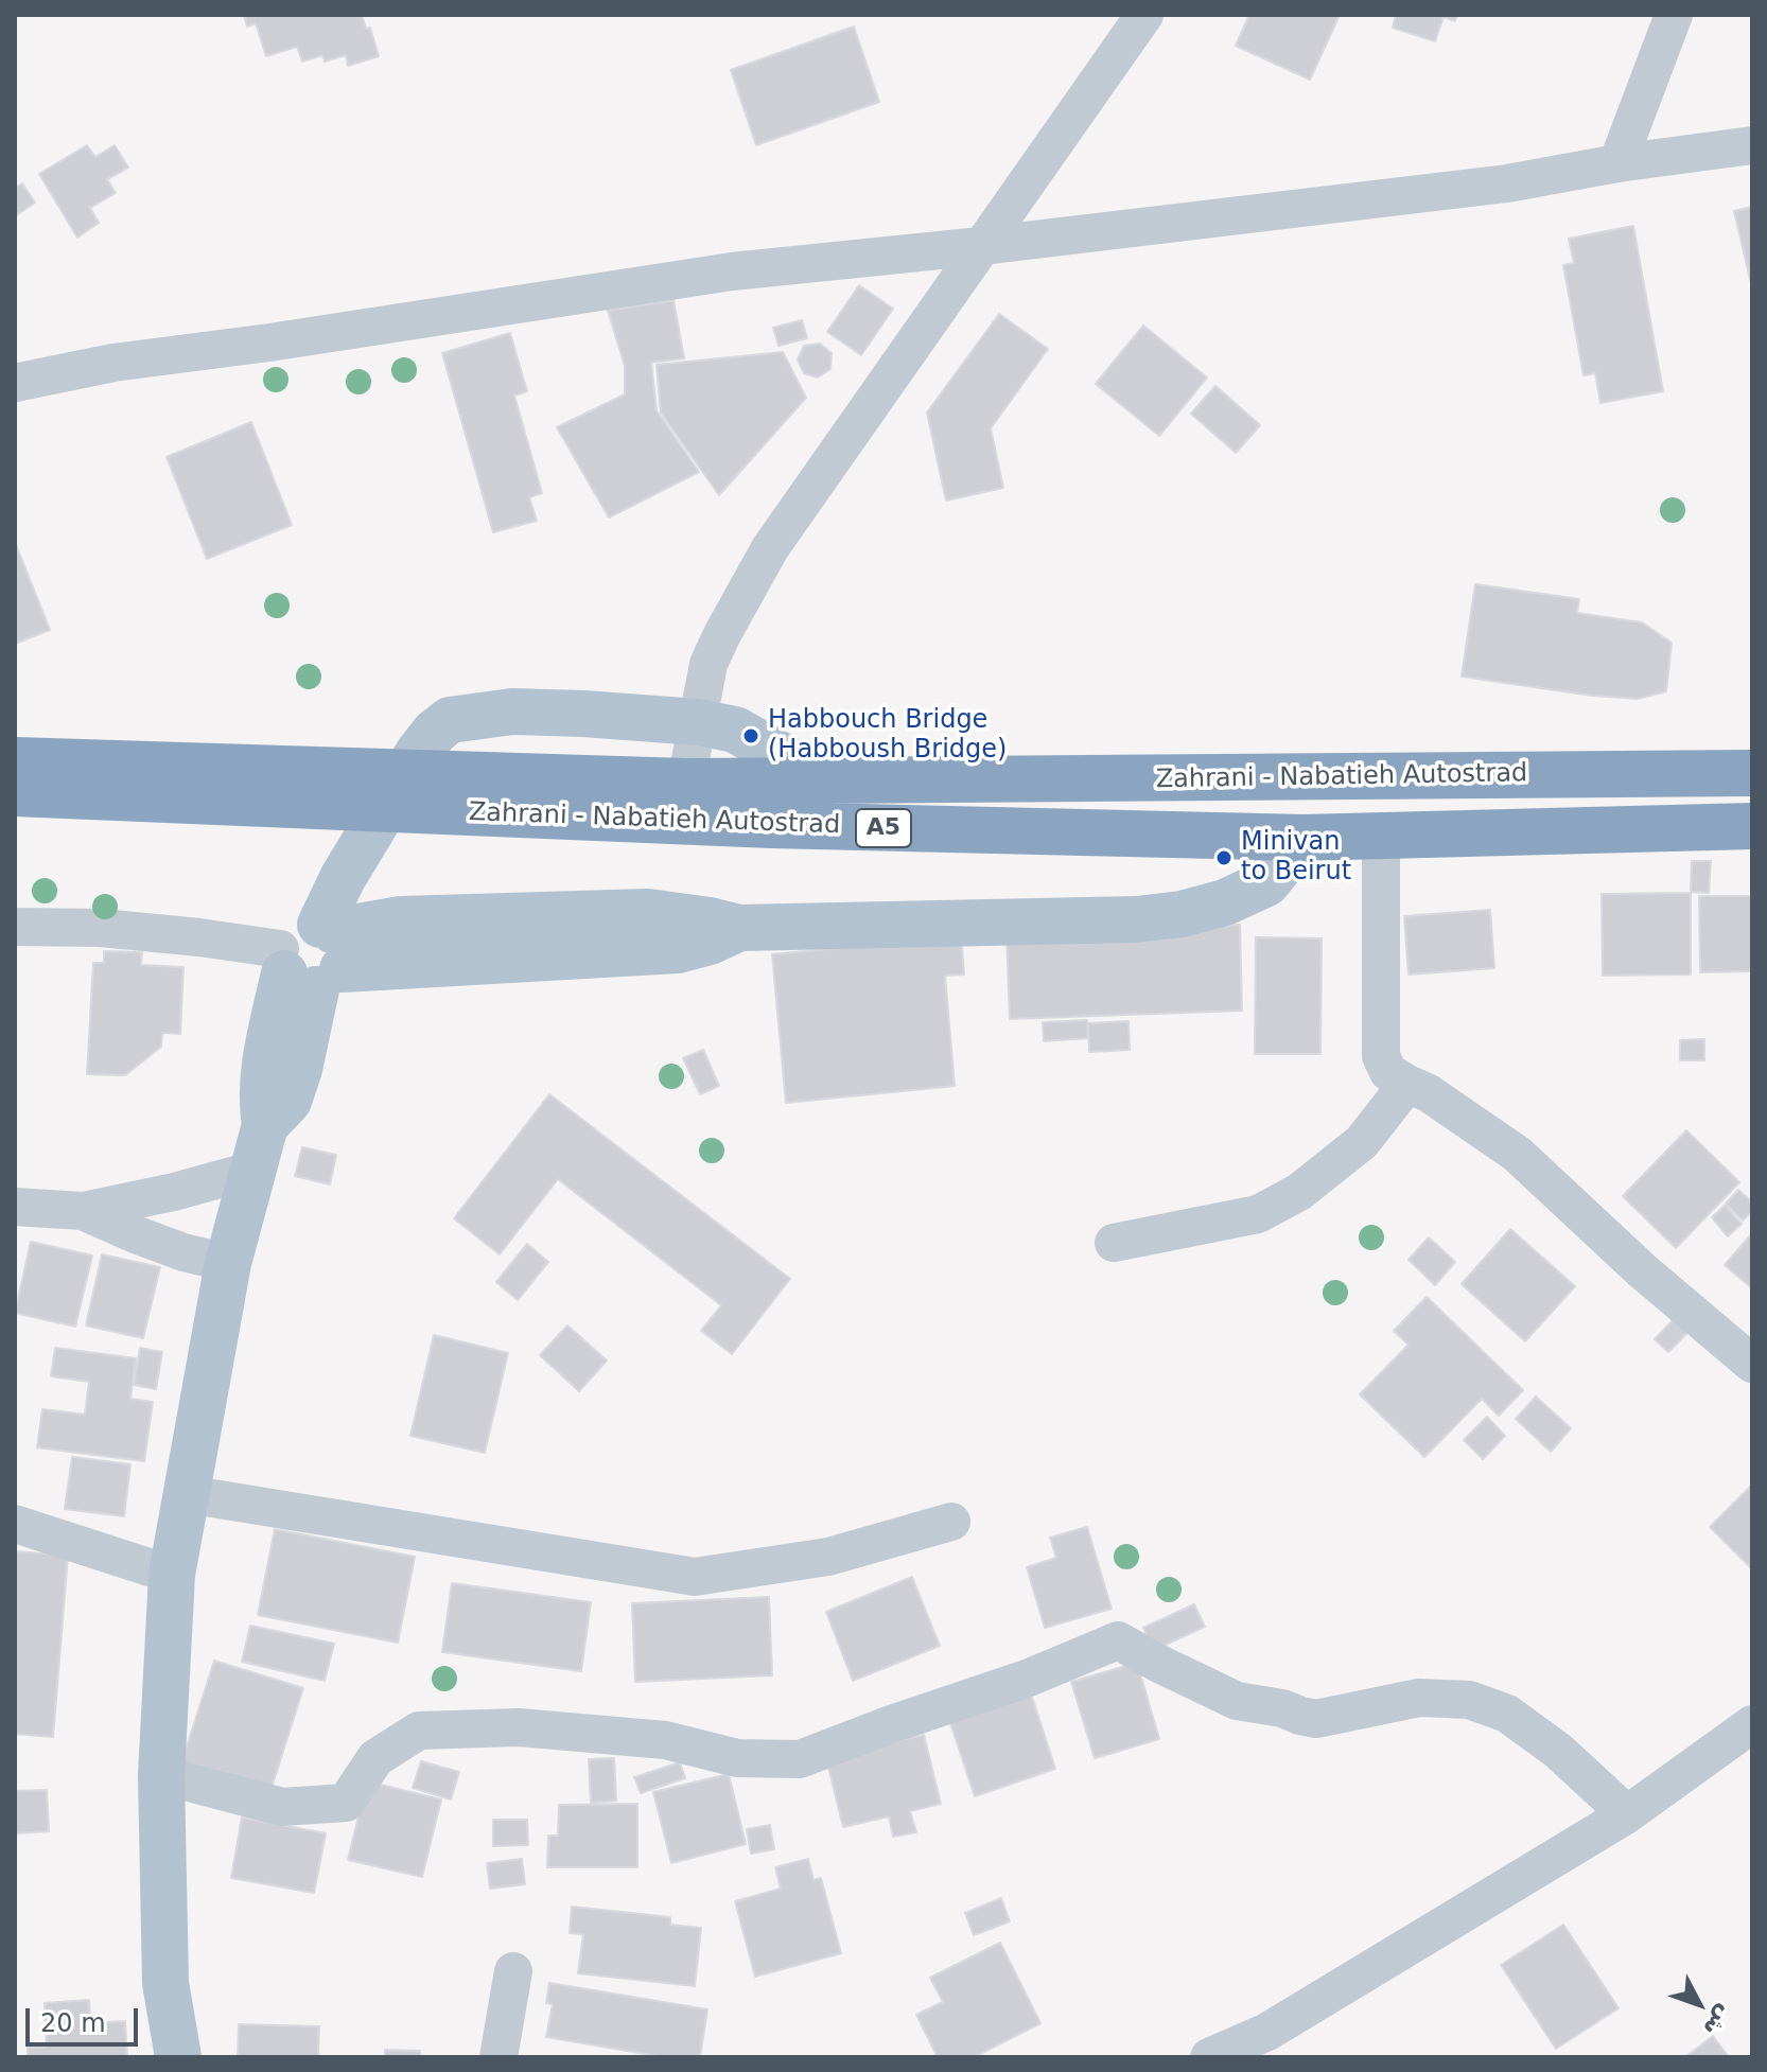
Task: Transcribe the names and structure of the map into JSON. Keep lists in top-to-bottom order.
{
  "streets": {
    "highway": ["Zahrani - Nabatieh Autostrad", "A5"]
  },
  "places": ["Habbouch Bridge (Habboush Bridge)", "Minivan to Beirut"],
  "scale_bar": "20 m",
  "north": "bottom right"
}
